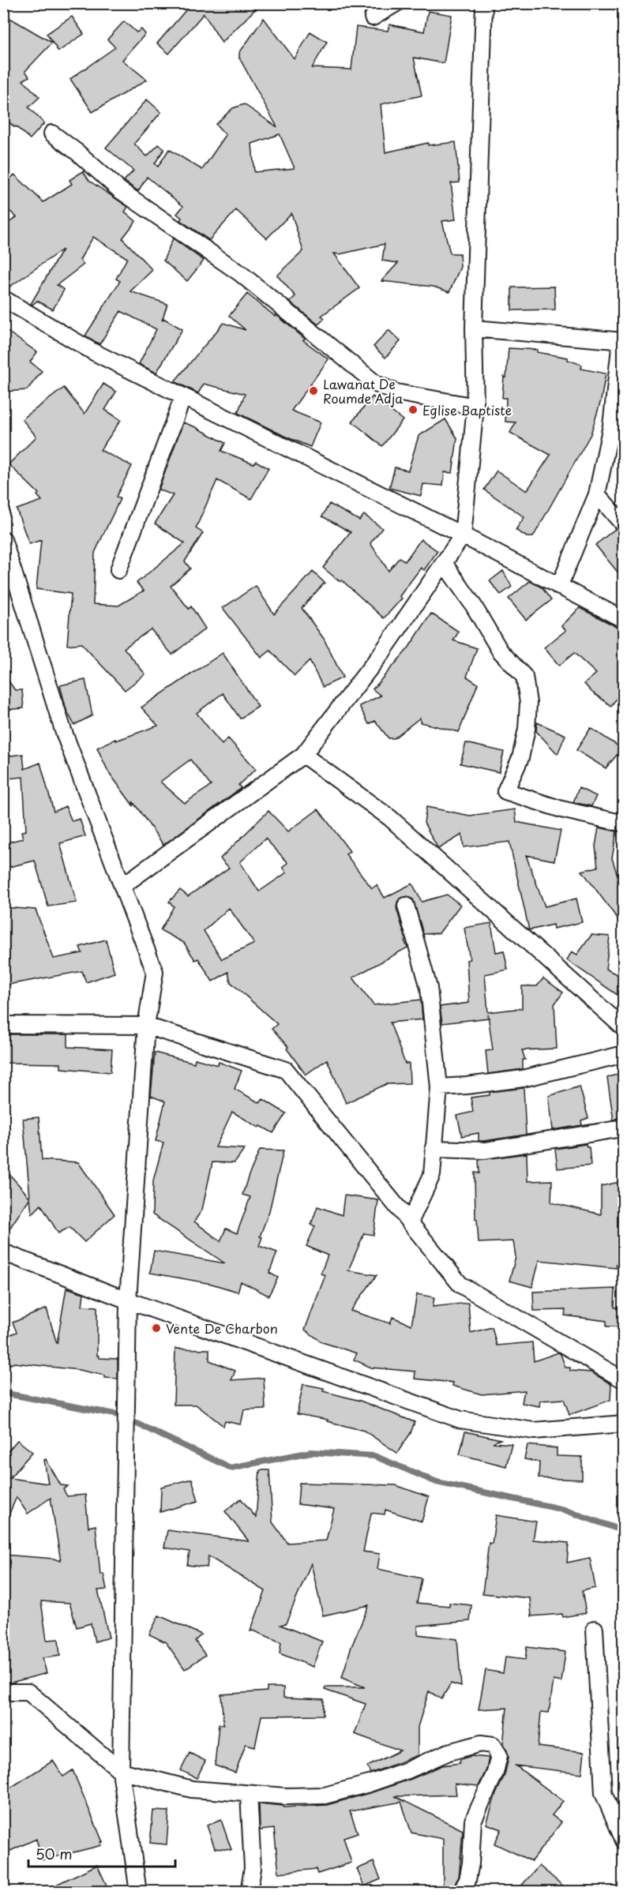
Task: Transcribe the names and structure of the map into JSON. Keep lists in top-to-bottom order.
{
  "places": ["Lawanat De Roumde Adja", "Eglise Baptiste", "Vente De Charbon"],
  "scale_bar": "50 m"
}
